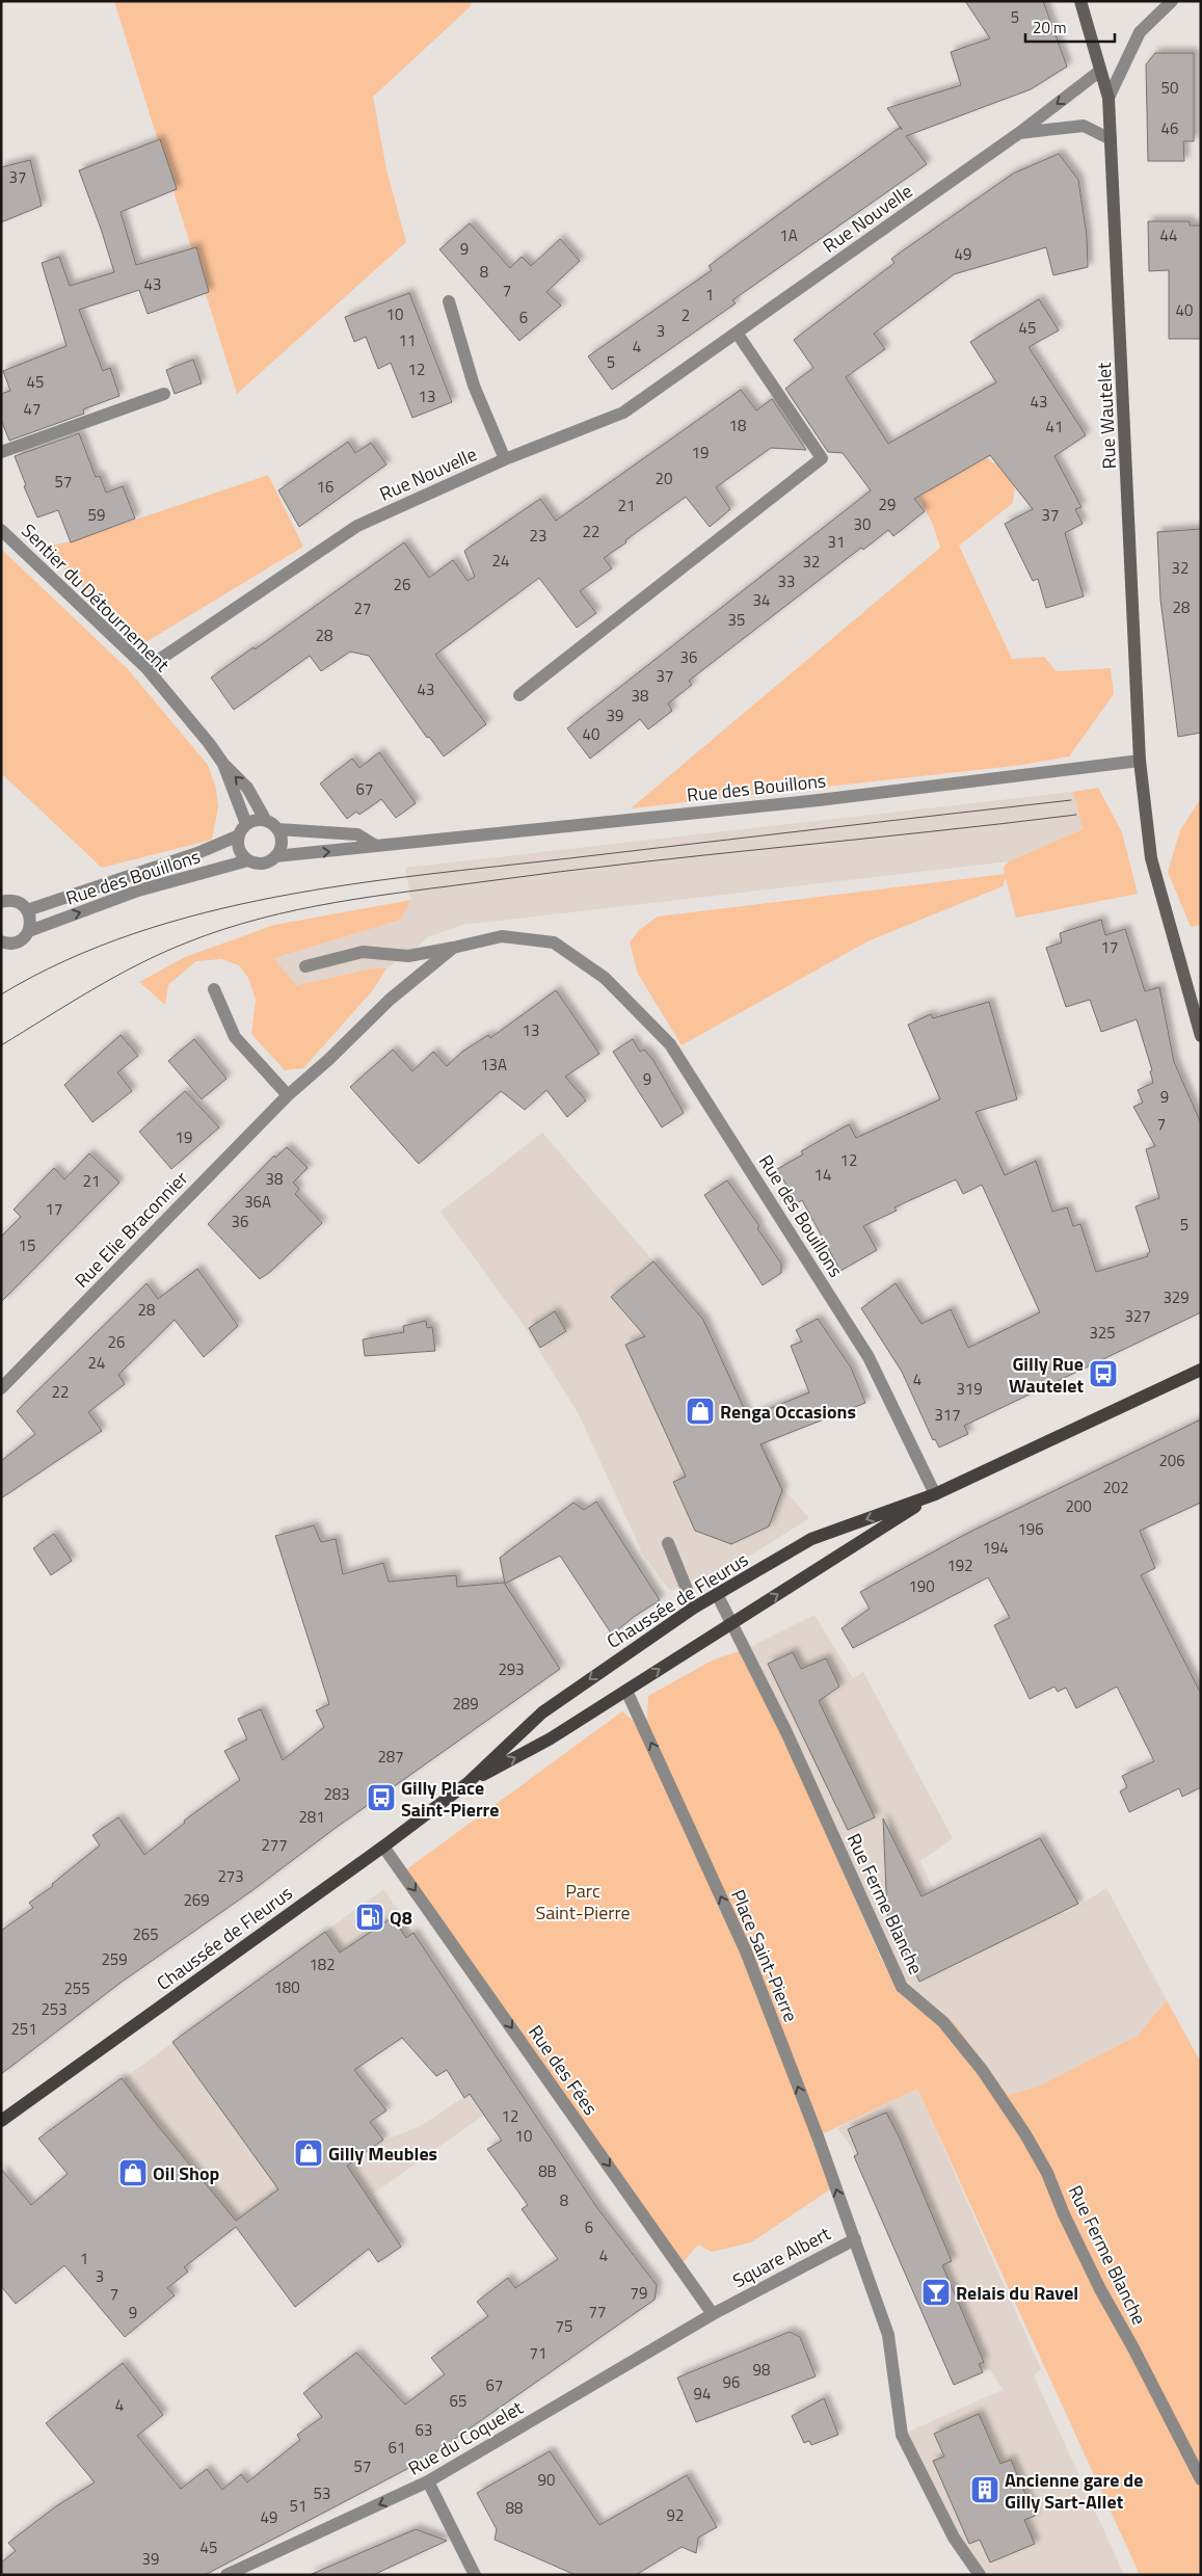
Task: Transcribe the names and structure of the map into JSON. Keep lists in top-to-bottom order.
{
  "streets": {
    "main road": ["Chaussée de Fleurus"],
    "street": [
      "Rue Nouvelle",
      "Rue Wautelet",
      "Sentier du Détournement",
      "Rue des Bouillons",
      "Rue Elie Braconnier",
      "Rue Ferme Blanche",
      "Place Saint-Pierre",
      "Rue des Fées",
      "Square Albert",
      "Rue du Coquelet"
    ]
  },
  "crossings": [
    ["Rue Nouvelle", "Rue Wautelet"],
    ["Rue Nouvelle", "Sentier du Détournement"],
    ["Rue Wautelet", "Rue des Bouillons"],
    ["Sentier du Détournement", "Rue des Bouillons"],
    ["Rue des Bouillons", "Rue Elie Braconnier"],
    ["Rue des Bouillons", "Chaussée de Fleurus"],
    ["Chaussée de Fleurus", "Rue Ferme Blanche"],
    ["Chaussée de Fleurus", "Place Saint-Pierre"],
    ["Chaussée de Fleurus", "Rue des Fées"],
    ["Place Saint-Pierre", "Square Albert"],
    ["Rue des Fées", "Square Albert"],
    ["Rue des Fées", "Rue du Coquelet"],
    ["Square Albert", "Rue du Coquelet"]
  ],
  "one_way": ["Place Saint-Pierre", "Rue des Fées", "Rue du Coquelet"],
  "parks": ["Parc Saint-Pierre"],
  "places": {
    "bus stop": ["Gilly Rue Wautelet", "Gilly Place Saint-Pierre"],
    "shop": ["Renga Occasions", "Gilly Meubles", "Oil Shop"],
    "fuel station": ["Q8"],
    "bar": ["Relais du Ravel"],
    "building": ["Ancienne gare de Gilly Sart-Allet"]
  },
  "house_numbers": [
    "5",
    "50",
    "46",
    "37",
    "1A",
    "44",
    "9",
    "49",
    "8",
    "43",
    "7",
    "1",
    "40",
    "10",
    "2",
    "6",
    "45",
    "3",
    "11",
    "4",
    "5",
    "12",
    "45",
    "13",
    "43",
    "47",
    "18",
    "41",
    "19",
    "20",
    "57",
    "16",
    "29",
    "21",
    "59",
    "37",
    "30",
    "22",
    "23",
    "31",
    "24",
    "32",
    "32",
    "33",
    "26",
    "34",
    "28",
    "27",
    "35",
    "28",
    "36",
    "37",
    "43",
    "38",
    "39",
    "40",
    "67",
    "17",
    "13",
    "13A",
    "9",
    "9",
    "7",
    "19",
    "12",
    "14",
    "38",
    "21",
    "36A",
    "17",
    "36",
    "5",
    "15",
    "329",
    "28",
    "327",
    "325",
    "26",
    "24",
    "4",
    "319",
    "22",
    "317",
    "206",
    "202",
    "200",
    "196",
    "194",
    "192",
    "190",
    "293",
    "289",
    "287",
    "283",
    "281",
    "277",
    "273",
    "269",
    "265",
    "259",
    "182",
    "180",
    "255",
    "253",
    "251",
    "12",
    "10",
    "8B",
    "8",
    "6",
    "4",
    "1",
    "3",
    "79",
    "7",
    "77",
    "9",
    "75",
    "71",
    "98",
    "96",
    "67",
    "94",
    "65",
    "4",
    "63",
    "61",
    "57",
    "90",
    "53",
    "51",
    "88",
    "92",
    "49",
    "45",
    "39"
  ],
  "scale_bar": "20 m"
}
